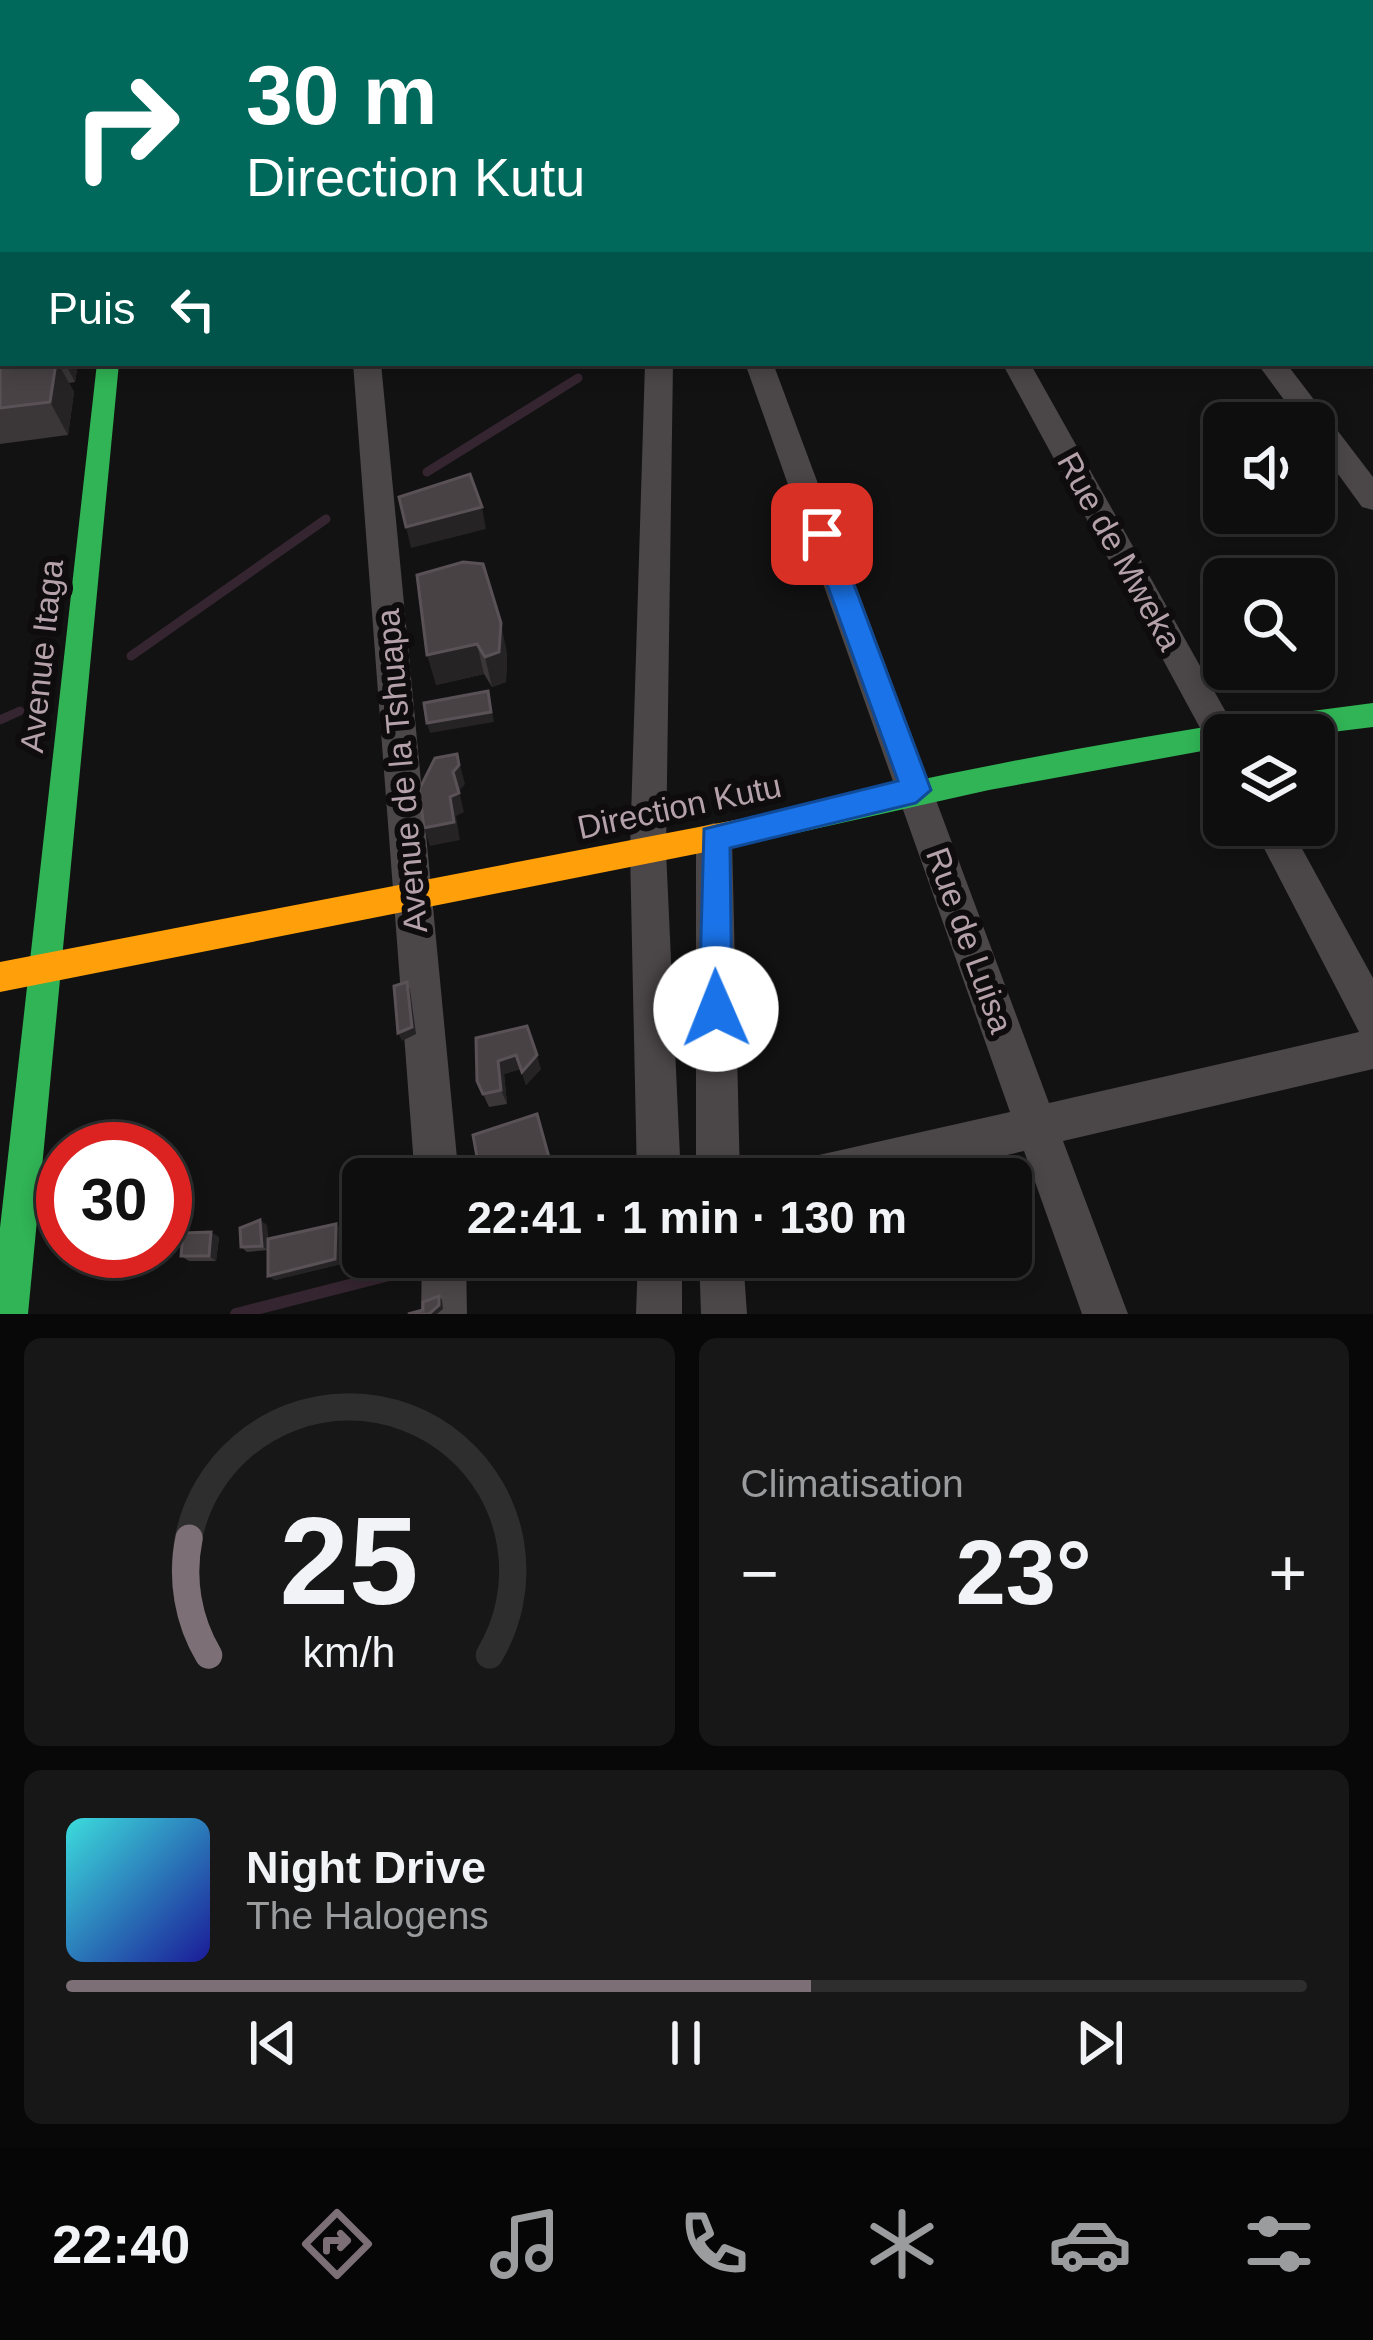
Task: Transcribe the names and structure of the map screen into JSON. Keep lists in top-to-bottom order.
{
  "streets": {
    "street": [
      "Rue de Mweka",
      "Avenue Itaga",
      "Avenue de la Tshuapa",
      "Direction Kutu",
      "Rue de Luisa"
    ]
  },
  "crossings": [
    ["Avenue Itaga", "Direction Kutu"],
    ["Avenue de la Tshuapa", "Direction Kutu"],
    ["Direction Kutu", "Rue de Luisa"]
  ],
  "page": {
    "turn": ["30 m", "Direction Kutu"],
    "then": "Puis",
    "limit": "30",
    "trip": "22:41 · 1 min · 130 m",
    "tile": "Climatisation",
    "heat": ["−", "23°", "+"],
    "song": ["Night Drive", "The Halogens"],
    "tabs": "22:40",
    "gauge": ["25", "km/h"]
  }
}
